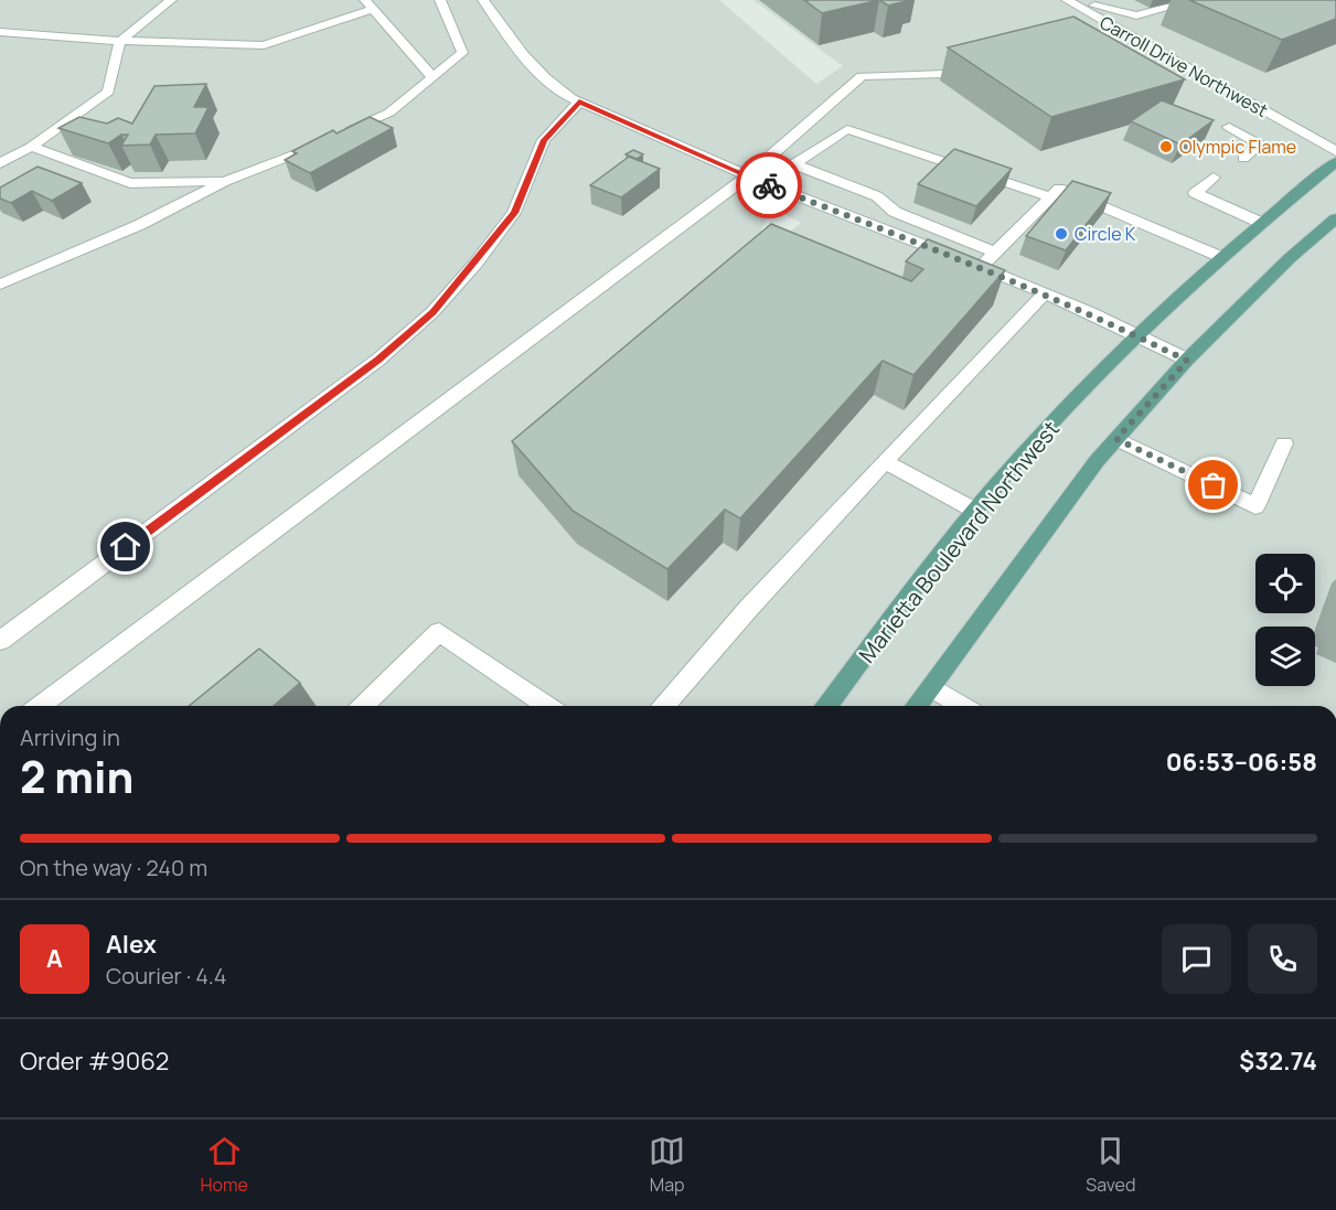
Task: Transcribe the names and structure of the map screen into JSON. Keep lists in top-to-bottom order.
{
  "streets": {
    "main road": ["Marietta Boulevard Northwest"],
    "street": ["Carroll Drive Northwest"]
  },
  "places": ["Olympic Flame", "Circle K"],
  "page": {
    "heading": ["2 min", "Arriving in", "06:53–06:58"],
    "panel": [
      "Alex",
      "Courier · 4.4",
      "Order #9062",
      "$32.74"
    ],
    "bar": "On the way · 240 m",
    "round": "A",
    "tabs": ["Home", "Map", "Saved"]
  }
}
